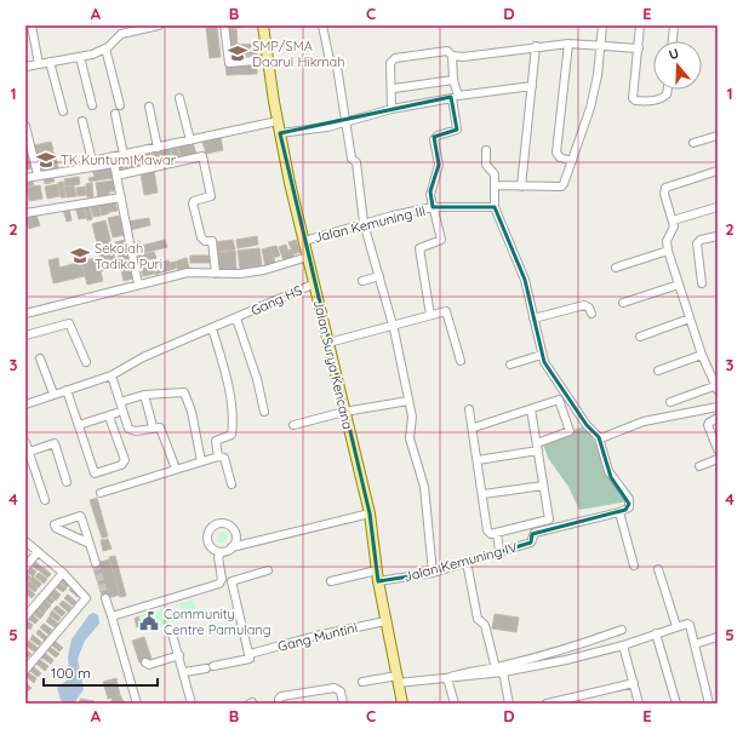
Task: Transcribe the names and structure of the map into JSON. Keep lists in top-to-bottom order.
{
  "streets": {
    "main road": ["Jalan Surya Kencana"],
    "street": [
      "Jalan Kemuning III",
      "Gang HS",
      "Jalan Kemuning IV",
      "Gang Muntini"
    ]
  },
  "crossings": [
    ["Jalan Kemuning III", "Jalan Surya Kencana"],
    ["Gang HS", "Jalan Surya Kencana"],
    ["Jalan Surya Kencana", "Jalan Kemuning IV"],
    ["Jalan Surya Kencana", "Gang Muntini"]
  ],
  "places": {
    "school or university": ["SMP/SMA Daarul Hikmah", "TK Kuntum Mawar", "Sekolah Tadika Puri"],
    "public building": ["Community Centre Pamulang"]
  },
  "scale_bar": "100 m",
  "north": "top",
  "grid": {
    "columns": [
      "A",
      "B",
      "C",
      "D",
      "E"
    ],
    "rows": [
      "1",
      "2",
      "3",
      "4",
      "5"
    ]
  }
}
